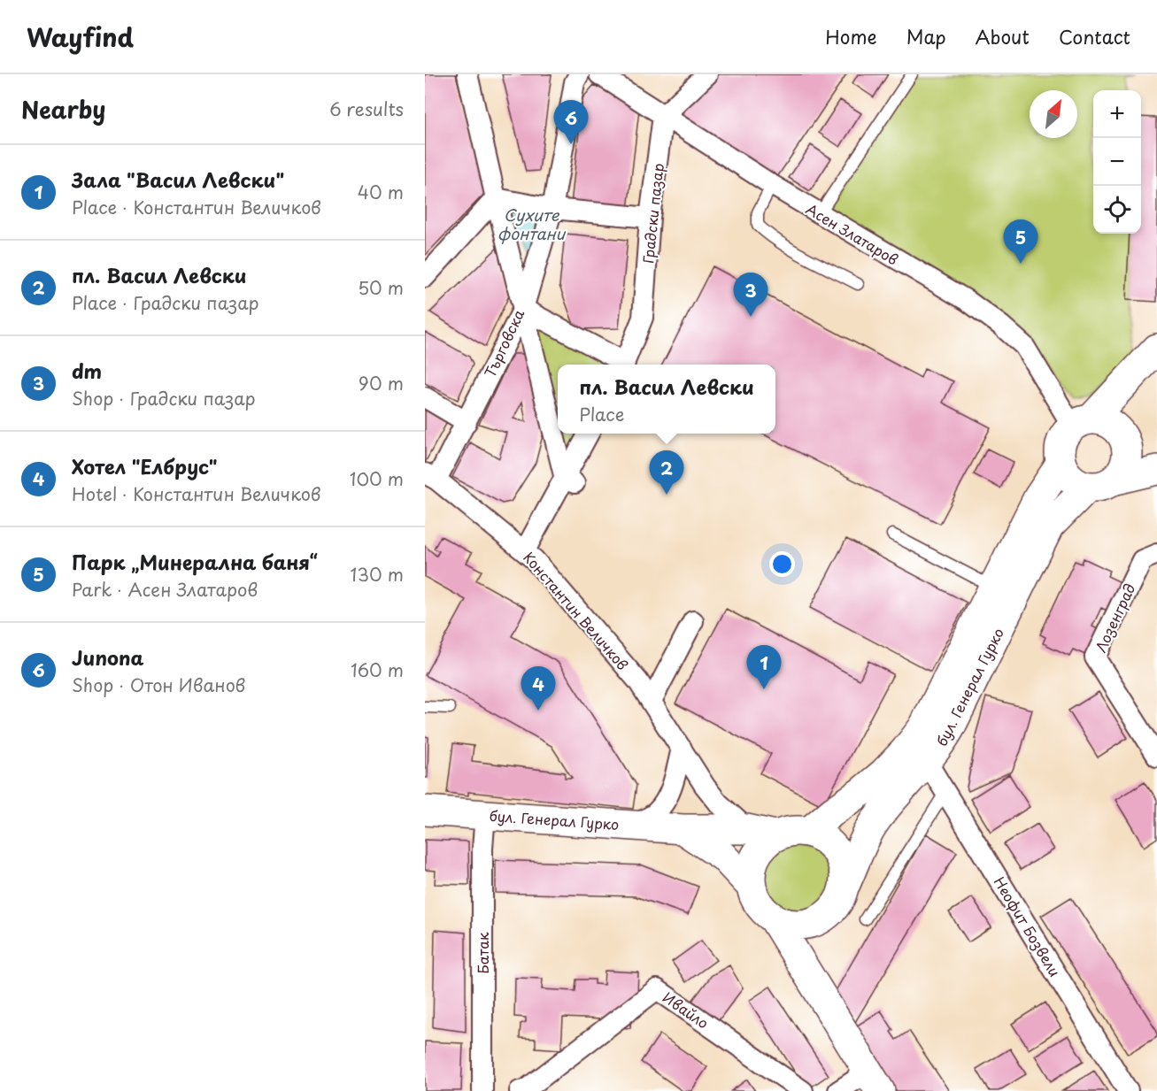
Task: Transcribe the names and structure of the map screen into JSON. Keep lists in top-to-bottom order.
{
  "streets": {
    "street": [
      "Градски пазар",
      "Асен Златаров",
      "Търговска",
      "Константин Величков",
      "Лозенград",
      "бул. Генерал Гурко",
      "Неофит Бозвели",
      "Батак",
      "Ивайло"
    ]
  },
  "crossings": [
    ["Градски пазар", "Асен Златаров"],
    ["Асен Златаров", "бул. Генерал Гурко"],
    ["Търговска", "Константин Величков"],
    ["Константин Величков", "бул. Генерал Гурко"],
    ["бул. Генерал Гурко", "Неофит Бозвели"],
    ["бул. Генерал Гурко", "Батак"]
  ],
  "water": ["Сухите фонтани"],
  "north": "top right",
  "page": {
    "header": "Wayfind",
    "nav": [
      "Home",
      "Map",
      "About",
      "Contact"
    ],
    "heading": ["Nearby", "6 results"],
    "map_buttons": ["+", "−"],
    "pins": [
      "6",
      "5",
      "3",
      "2",
      "1",
      "4"
    ],
    "list": [
      {
        "mark": "1",
        "name": "Зала \"Васил Левски\"",
        "note": "Place · Константин Величков",
        "value": "40 m"
      },
      {
        "mark": "2",
        "name": "пл. Васил Левски",
        "note": "Place · Градски пазар",
        "value": "50 m"
      },
      {
        "mark": "3",
        "name": "dm",
        "note": "Shop · Градски пазар",
        "value": "90 m"
      },
      {
        "mark": "4",
        "name": "Хотел \"Елбрус\"",
        "note": "Hotel · Константин Величков",
        "value": "100 m"
      },
      {
        "mark": "5",
        "name": "Парк „Минерална баня“",
        "note": "Park · Асен Златаров",
        "value": "130 m"
      },
      {
        "mark": "6",
        "name": "Junona",
        "note": "Shop · Отон Иванов",
        "value": "160 m"
      }
    ],
    "popup": ["пл. Васил Левски", "Place"]
  }
}
